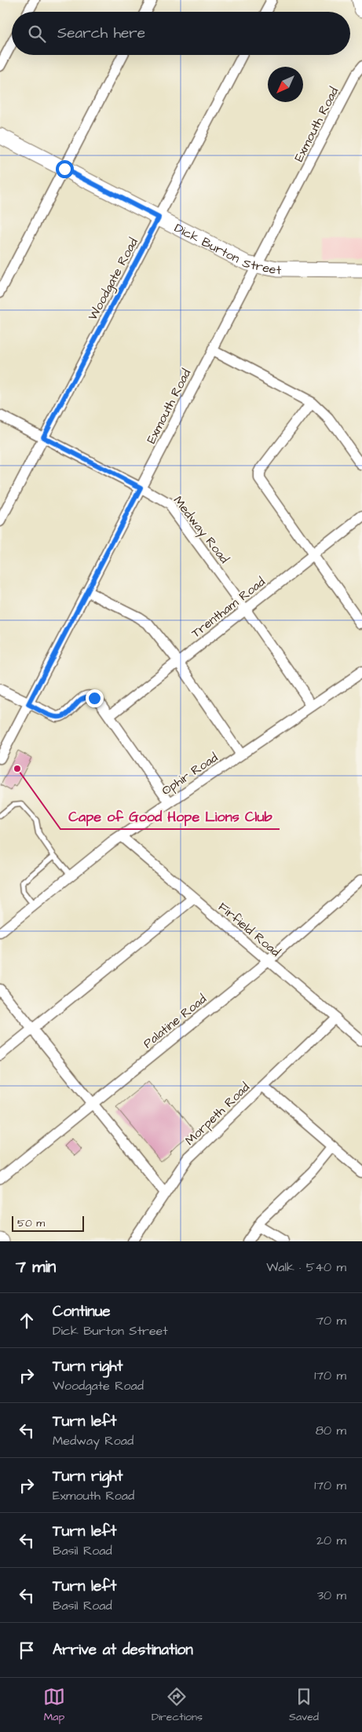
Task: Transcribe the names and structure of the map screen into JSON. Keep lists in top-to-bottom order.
{
  "streets": {
    "street": [
      "Exmouth Road",
      "Dick Burton Street",
      "Woodgate Road",
      "Medway Road",
      "Trentham Road",
      "Ophir Road",
      "Firfield Road",
      "Palatine Road",
      "Morpeth Road"
    ]
  },
  "crossings": [
    ["Exmouth Road", "Dick Burton Street"],
    ["Exmouth Road", "Medway Road"],
    ["Dick Burton Street", "Woodgate Road"],
    ["Woodgate Road", "Medway Road"],
    ["Medway Road", "Trentham Road"],
    ["Medway Road", "Ophir Road"],
    ["Ophir Road", "Firfield Road"],
    ["Firfield Road", "Palatine Road"],
    ["Firfield Road", "Morpeth Road"]
  ],
  "places": ["Cape of Good Hope Lions Club"],
  "scale_bar": "50 m",
  "north": "bottom left",
  "page": {
    "search": "Search here",
    "scale": "50 m",
    "heading": ["7 min", "Walk · 540 m"],
    "list": [
      ["Continue", "Dick Burton Street", "70 m"],
      ["Turn right", "Woodgate Road", "170 m"],
      ["Turn left", "Medway Road", "80 m"],
      ["Turn right", "Exmouth Road", "170 m"],
      ["Turn left", "Basil Road", "20 m"],
      ["Turn left", "Basil Road", "30 m"],
      "Arrive at destination"
    ],
    "nav": ["Map", "Directions", "Saved"]
  }
}
